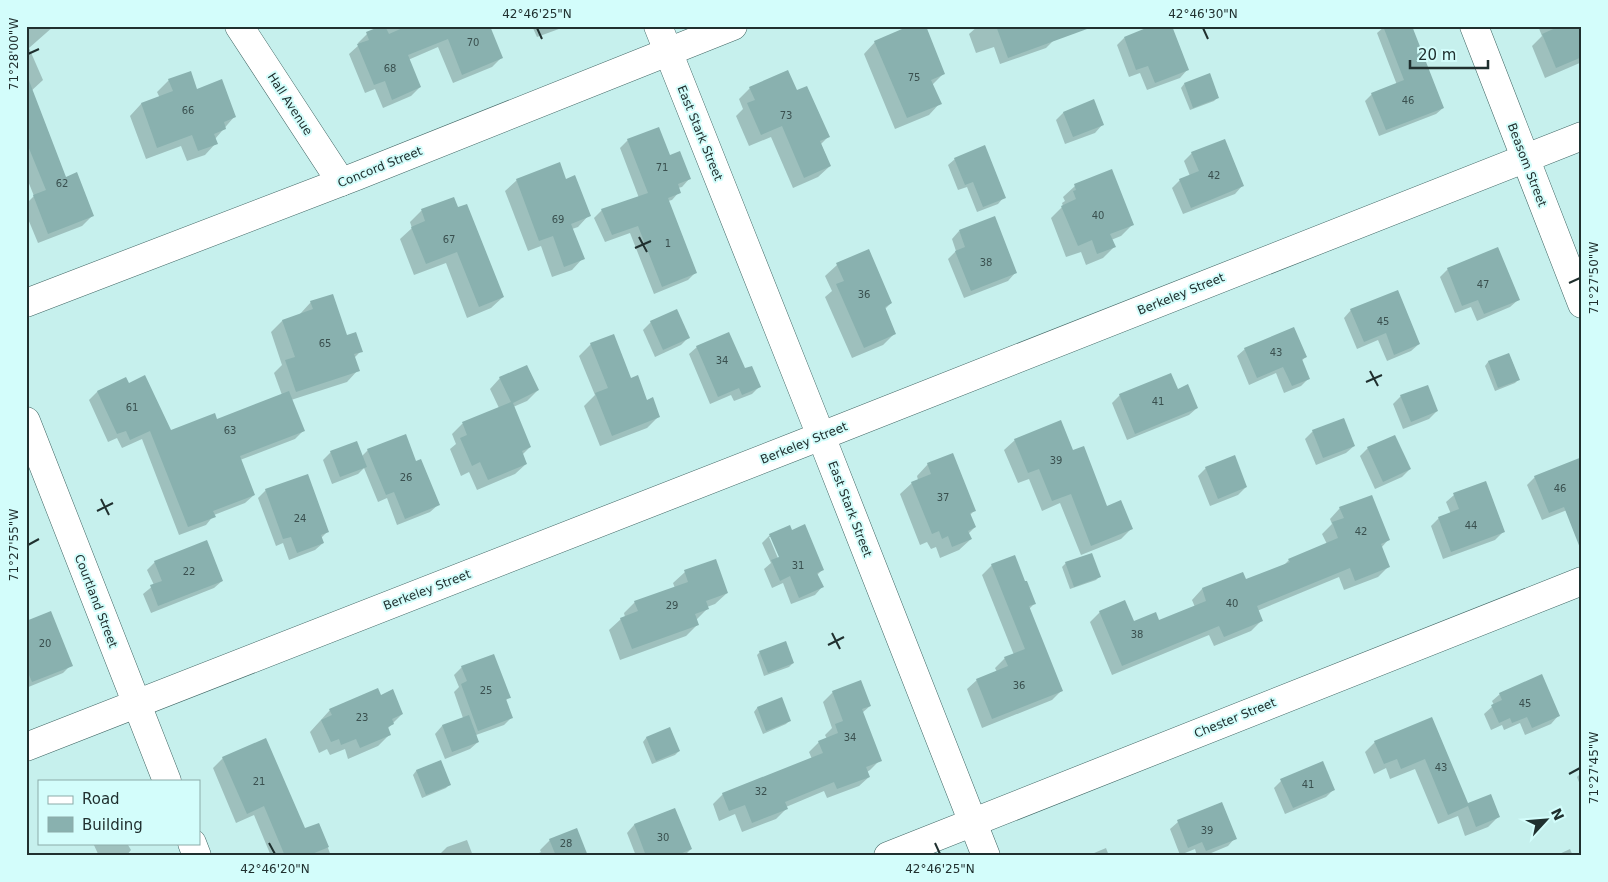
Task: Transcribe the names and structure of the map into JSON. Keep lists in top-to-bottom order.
{
  "streets": {
    "street": [
      "Hall Avenue",
      "East Stark Street",
      "Beasom Street",
      "Concord Street",
      "Berkeley Street",
      "Courtland Street",
      "Chester Street"
    ]
  },
  "crossings": [
    ["Hall Avenue", "Concord Street"],
    ["East Stark Street", "Concord Street"],
    ["East Stark Street", "Berkeley Street"],
    ["East Stark Street", "Chester Street"],
    ["Beasom Street", "Berkeley Street"],
    ["Berkeley Street", "Courtland Street"]
  ],
  "house_numbers": [
    "70",
    "68",
    "75",
    "46",
    "66",
    "73",
    "71",
    "42",
    "62",
    "40",
    "69",
    "67",
    "1",
    "38",
    "47",
    "36",
    "45",
    "65",
    "43",
    "34",
    "41",
    "61",
    "63",
    "39",
    "26",
    "46",
    "37",
    "24",
    "44",
    "42",
    "31",
    "22",
    "40",
    "29",
    "38",
    "20",
    "36",
    "25",
    "45",
    "23",
    "34",
    "43",
    "21",
    "41",
    "32",
    "39",
    "30",
    "28"
  ],
  "legend": ["Road", "Building"],
  "scale_bar": "20 m",
  "north": "top right",
  "coordinates": [
    "42°46'25\"N",
    "42°46'30\"N",
    "71°28'00\"W",
    "71°27'50\"W",
    "71°27'55\"W",
    "71°27'45\"W",
    "42°46'20\"N"
  ]
}
